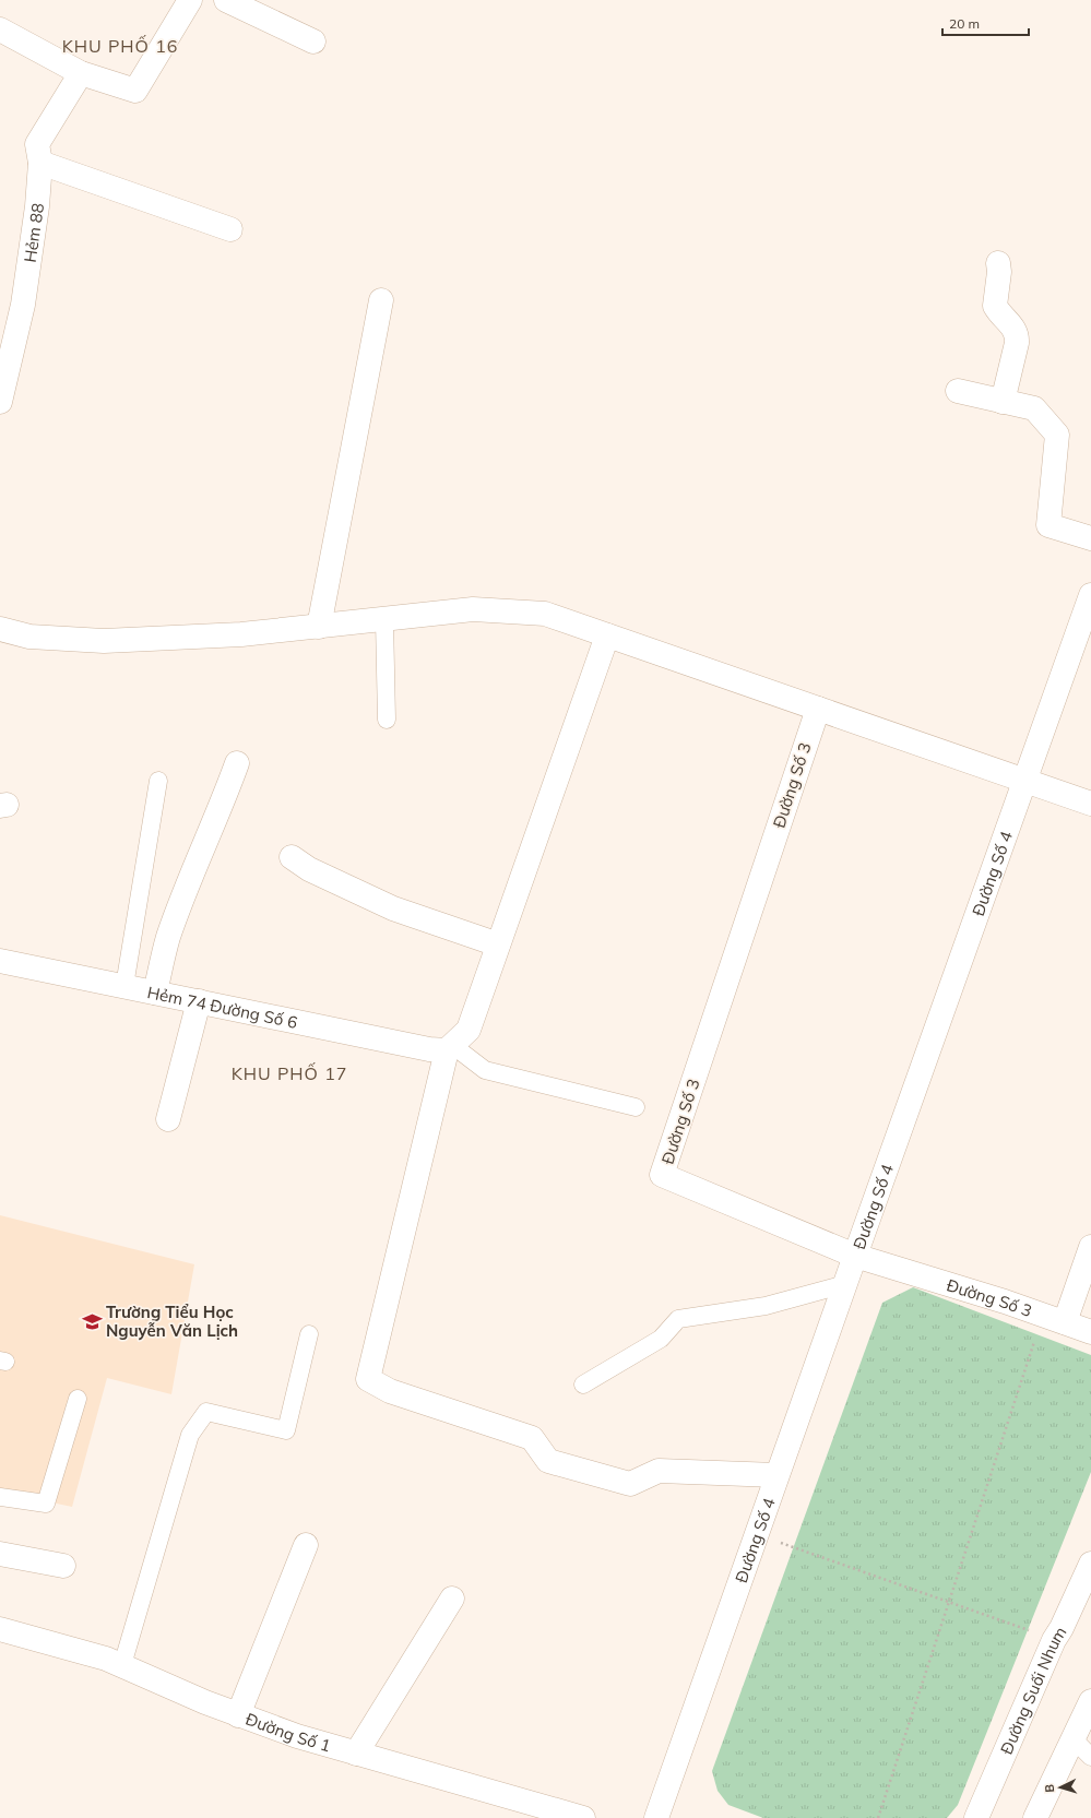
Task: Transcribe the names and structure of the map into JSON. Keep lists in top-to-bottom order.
{
  "streets": {
    "street": [
      "Hẻm 88",
      "Đường Số 3",
      "Đường Số 4",
      "Hẻm 74 Đường Số 6",
      "Đường Suối Nhum",
      "Đường Số 1"
    ]
  },
  "crossings": [
    ["Đường Số 3", "Đường Số 4"]
  ],
  "districts": ["KHU PHỐ 16", "KHU PHỐ 17"],
  "places": {
    "school or university": ["Trường Tiểu Học Nguyễn Văn Lịch"]
  },
  "scale_bar": "20 m",
  "north": "left"
}
